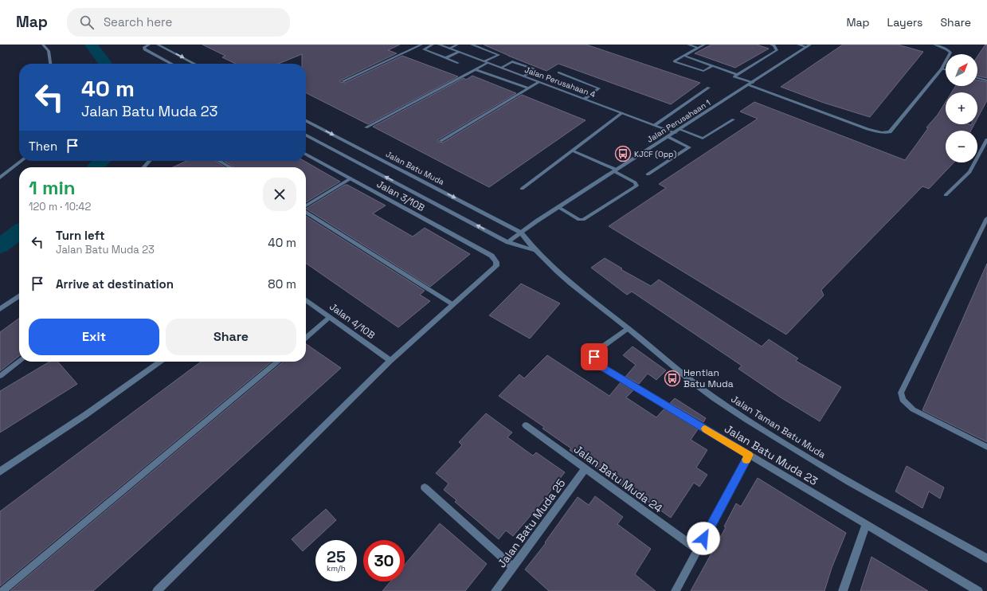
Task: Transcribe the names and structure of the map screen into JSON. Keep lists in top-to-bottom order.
{
  "streets": {
    "street": [
      "Jalan Perusahaan 4",
      "Jalan Perusahaan 1",
      "Jalan Batu Muda",
      "Jalan 3/10B",
      "Jalan 4/10B",
      "Jalan Taman Batu Muda",
      "Jalan Batu Muda 23",
      "Jalan Batu Muda 24",
      "Jalan Batu Muda 25"
    ]
  },
  "crossings": [
    ["Jalan Perusahaan 4", "Jalan Perusahaan 1"],
    ["Jalan Perusahaan 1", "Jalan Batu Muda"],
    ["Jalan Perusahaan 1", "Jalan Taman Batu Muda"],
    ["Jalan Batu Muda", "Jalan Taman Batu Muda"],
    ["Jalan Taman Batu Muda", "Jalan Batu Muda 23"],
    ["Jalan Batu Muda 24", "Jalan Batu Muda 25"]
  ],
  "places": {
    "bus stop": ["KJCF (Opp)", "Hentian Batu Muda"]
  },
  "north": "top right",
  "page": {
    "header": "Map",
    "search": "Search here",
    "nav": ["Map", "Layers", "Share"],
    "map_buttons": ["+", "−"],
    "turn": ["40 m", "Jalan Batu Muda 23"],
    "then": "Then",
    "heading": ["1 min", "120 m · 10:42"],
    "list": [
      {
        "name": "Turn left",
        "note": "Jalan Batu Muda 23",
        "value": "40 m"
      },
      {
        "name": "Arrive at destination",
        "value": "80 m"
      }
    ],
    "buttons": ["Exit", "Share"],
    "speed": "25 km/h",
    "limit": "30"
  }
}
